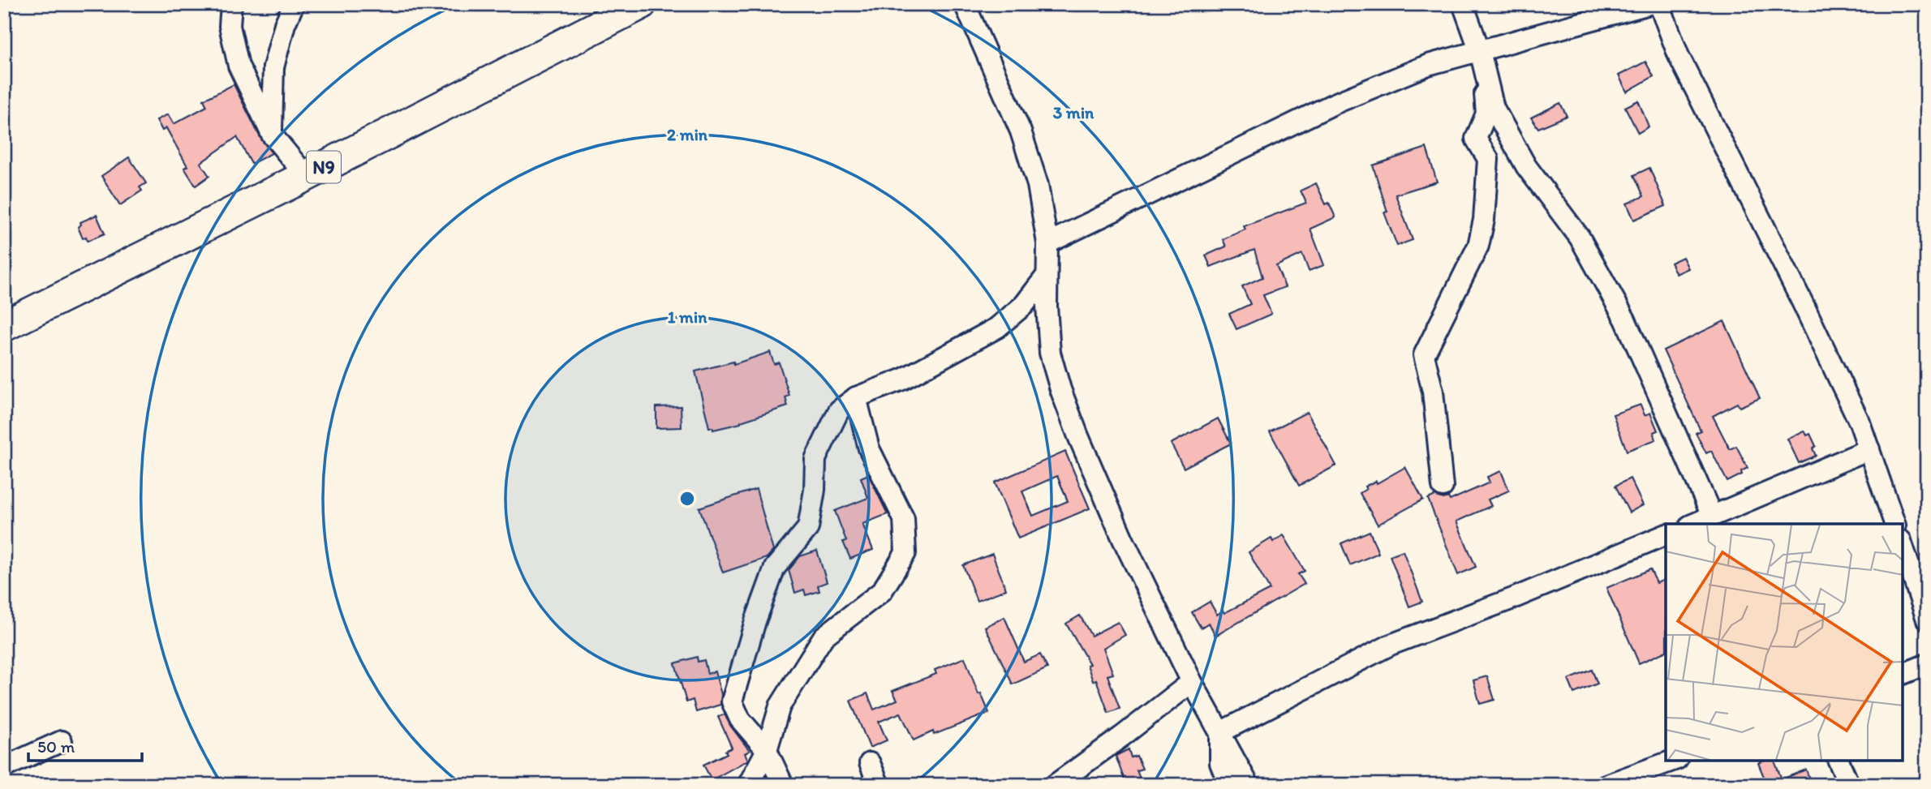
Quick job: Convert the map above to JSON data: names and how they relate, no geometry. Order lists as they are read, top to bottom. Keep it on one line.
{"streets":{"highway":["N9"]},"scale_bar":"50 m","rings":["3 min","2 min","1 min"]}
